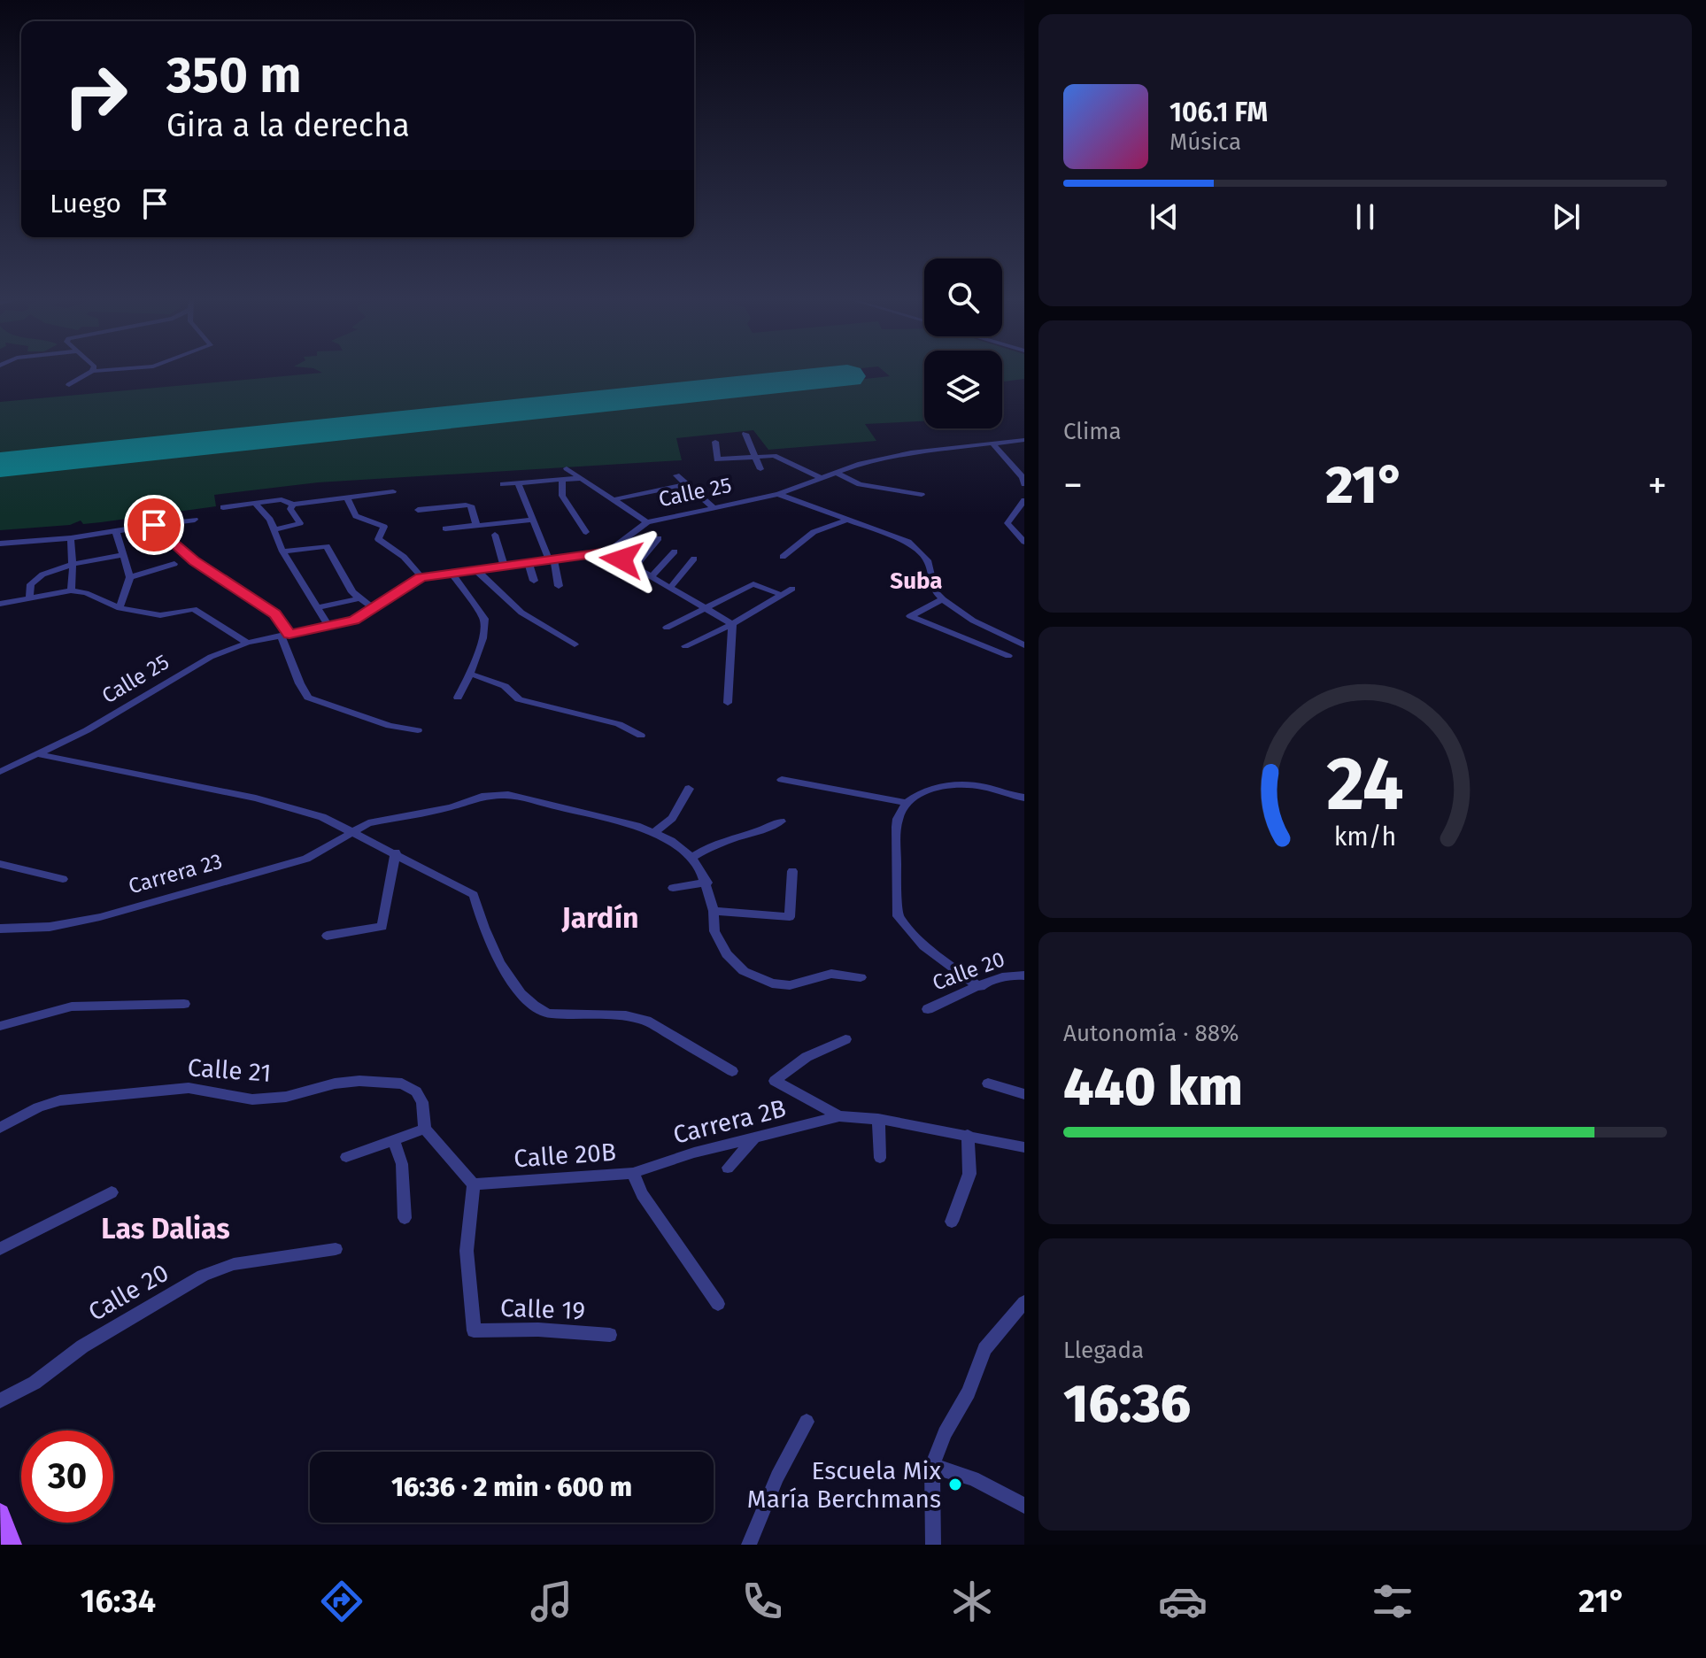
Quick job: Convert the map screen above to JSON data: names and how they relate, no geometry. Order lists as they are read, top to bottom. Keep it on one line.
{"streets":{"street":["Calle 25","Carrera 23","Calle 20","Calle 21","Carrera 2B","Calle 20B","Calle 19"]},"crossings":[["Carrera 2B","Calle 20B"],["Calle 20B","Calle 19"]],"districts":["Suba","Jardín","Las Dalias"],"places":["Escuela Mix María Berchmans"],"page":{"turn":["350 m","Gira a la derecha"],"song":["106.1 FM","Música"],"then":"Luego","tile":["Clima",["Autonomía · 88%","440 km"],["Llegada","16:36"]],"heat":["−","21°","+"],"limit":"30","trip":"16:36 · 2 min · 600 m","tabs":["16:34","21°"],"gauge":["24","km/h"]}}
